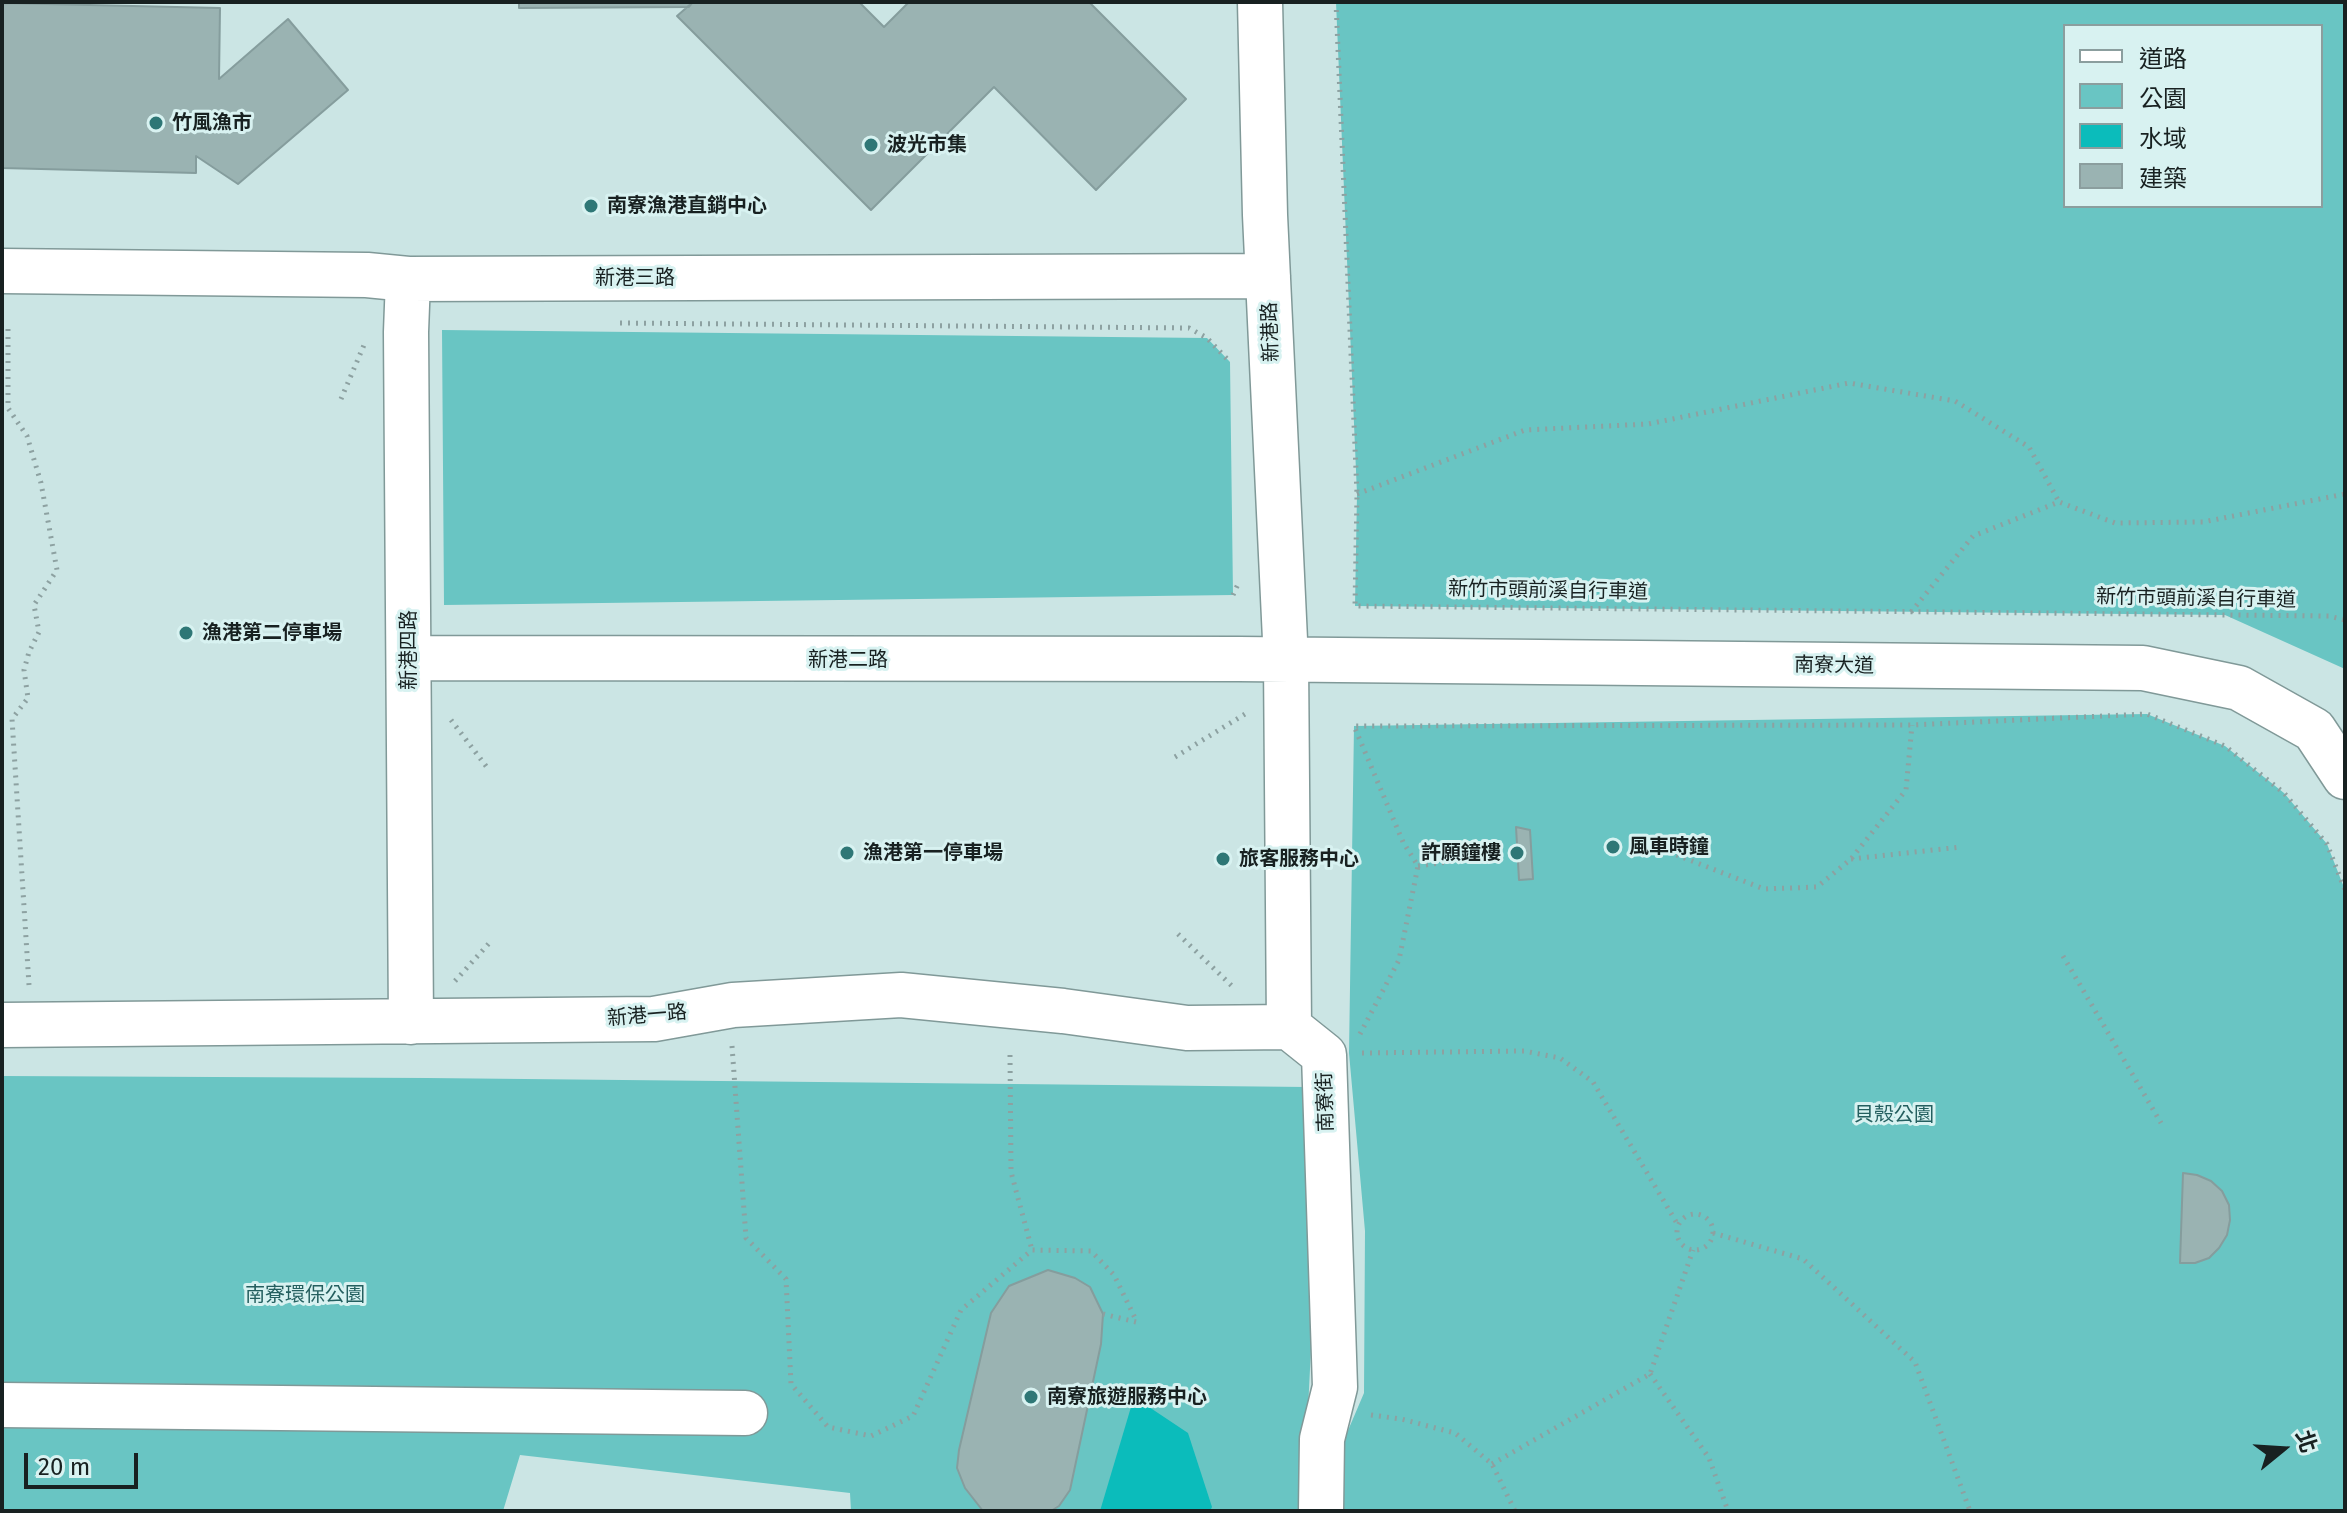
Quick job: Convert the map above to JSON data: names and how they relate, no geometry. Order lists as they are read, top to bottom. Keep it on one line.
{"streets":{"street":["新港三路","新港路","新港四路","新港二路","南寮大道","新港一路","南寮街"],"path":["新竹市頭前溪自行車道"]},"crossings":[["新港三路","新港路"],["新港三路","新港四路"],["新港路","新港二路"],["新港路","南寮大道"],["新港四路","新港二路"],["新港四路","新港一路"],["新港二路","南寮大道"],["新港一路","南寮街"]],"parks":["貝殼公園","南寮環保公園"],"places":["竹風漁市","波光市集","南寮漁港直銷中心","漁港第二停車場","風車時鐘","漁港第一停車場","許願鐘樓","旅客服務中心","南寮旅遊服務中心"],"legend":["道路","公園","水域","建築"],"scale_bar":"20 m","north":"right"}
